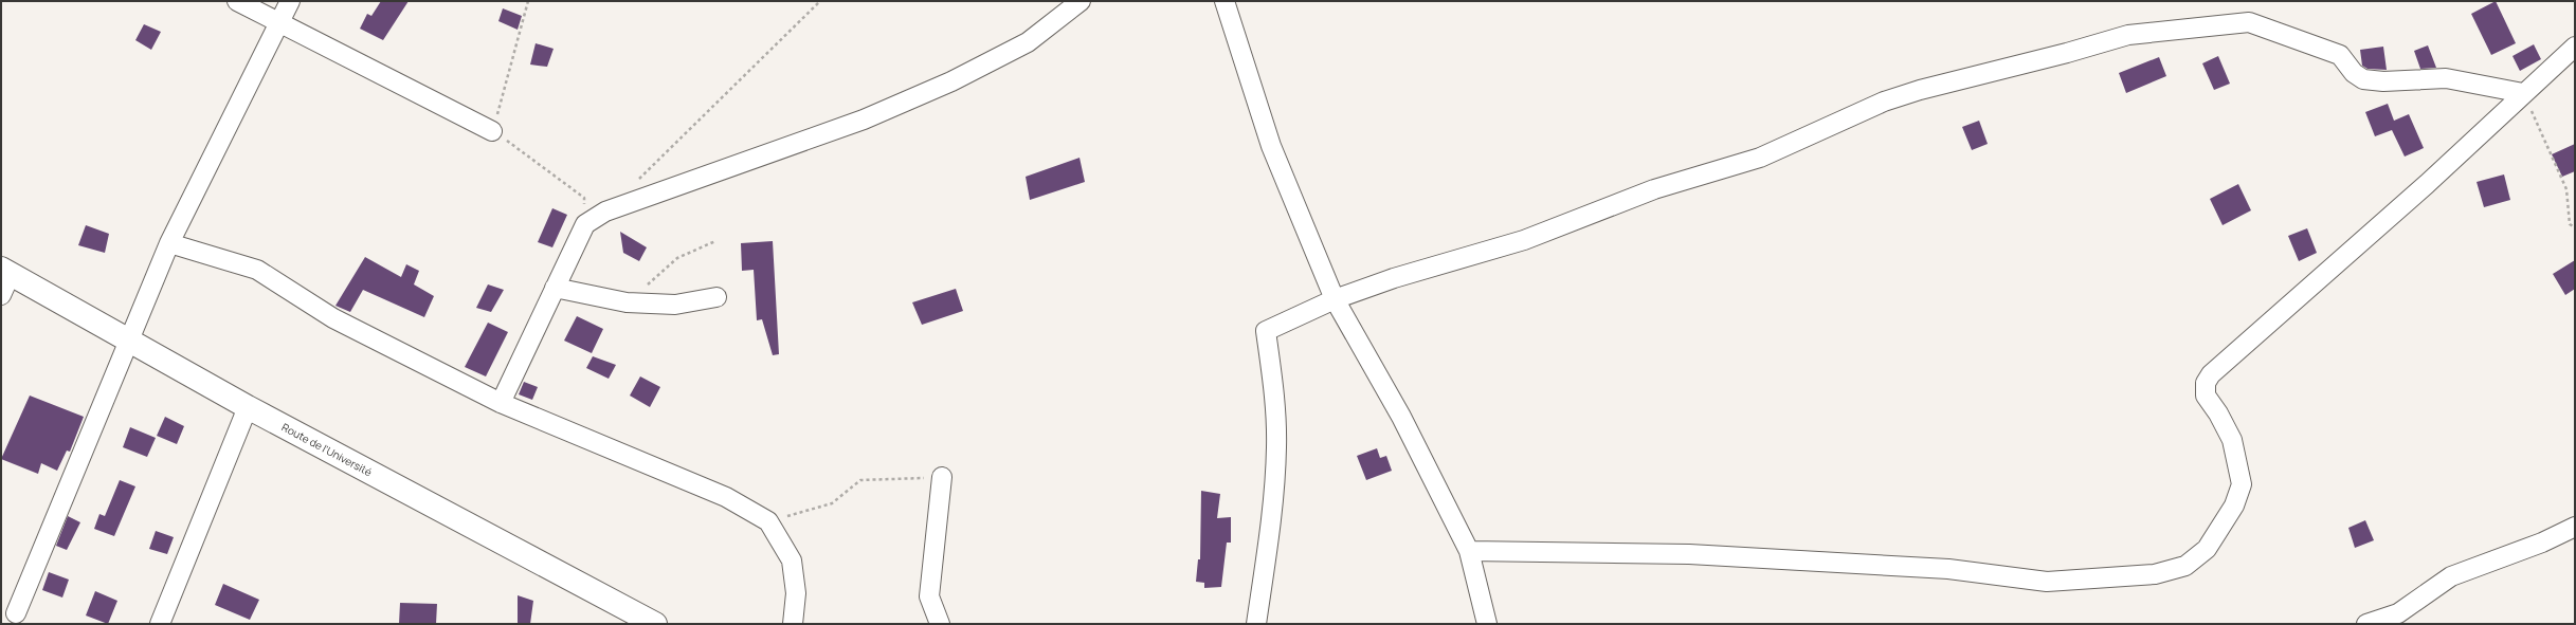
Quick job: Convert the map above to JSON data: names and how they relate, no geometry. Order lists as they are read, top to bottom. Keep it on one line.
{"streets":{"street":["Route de l'Université"]}}
